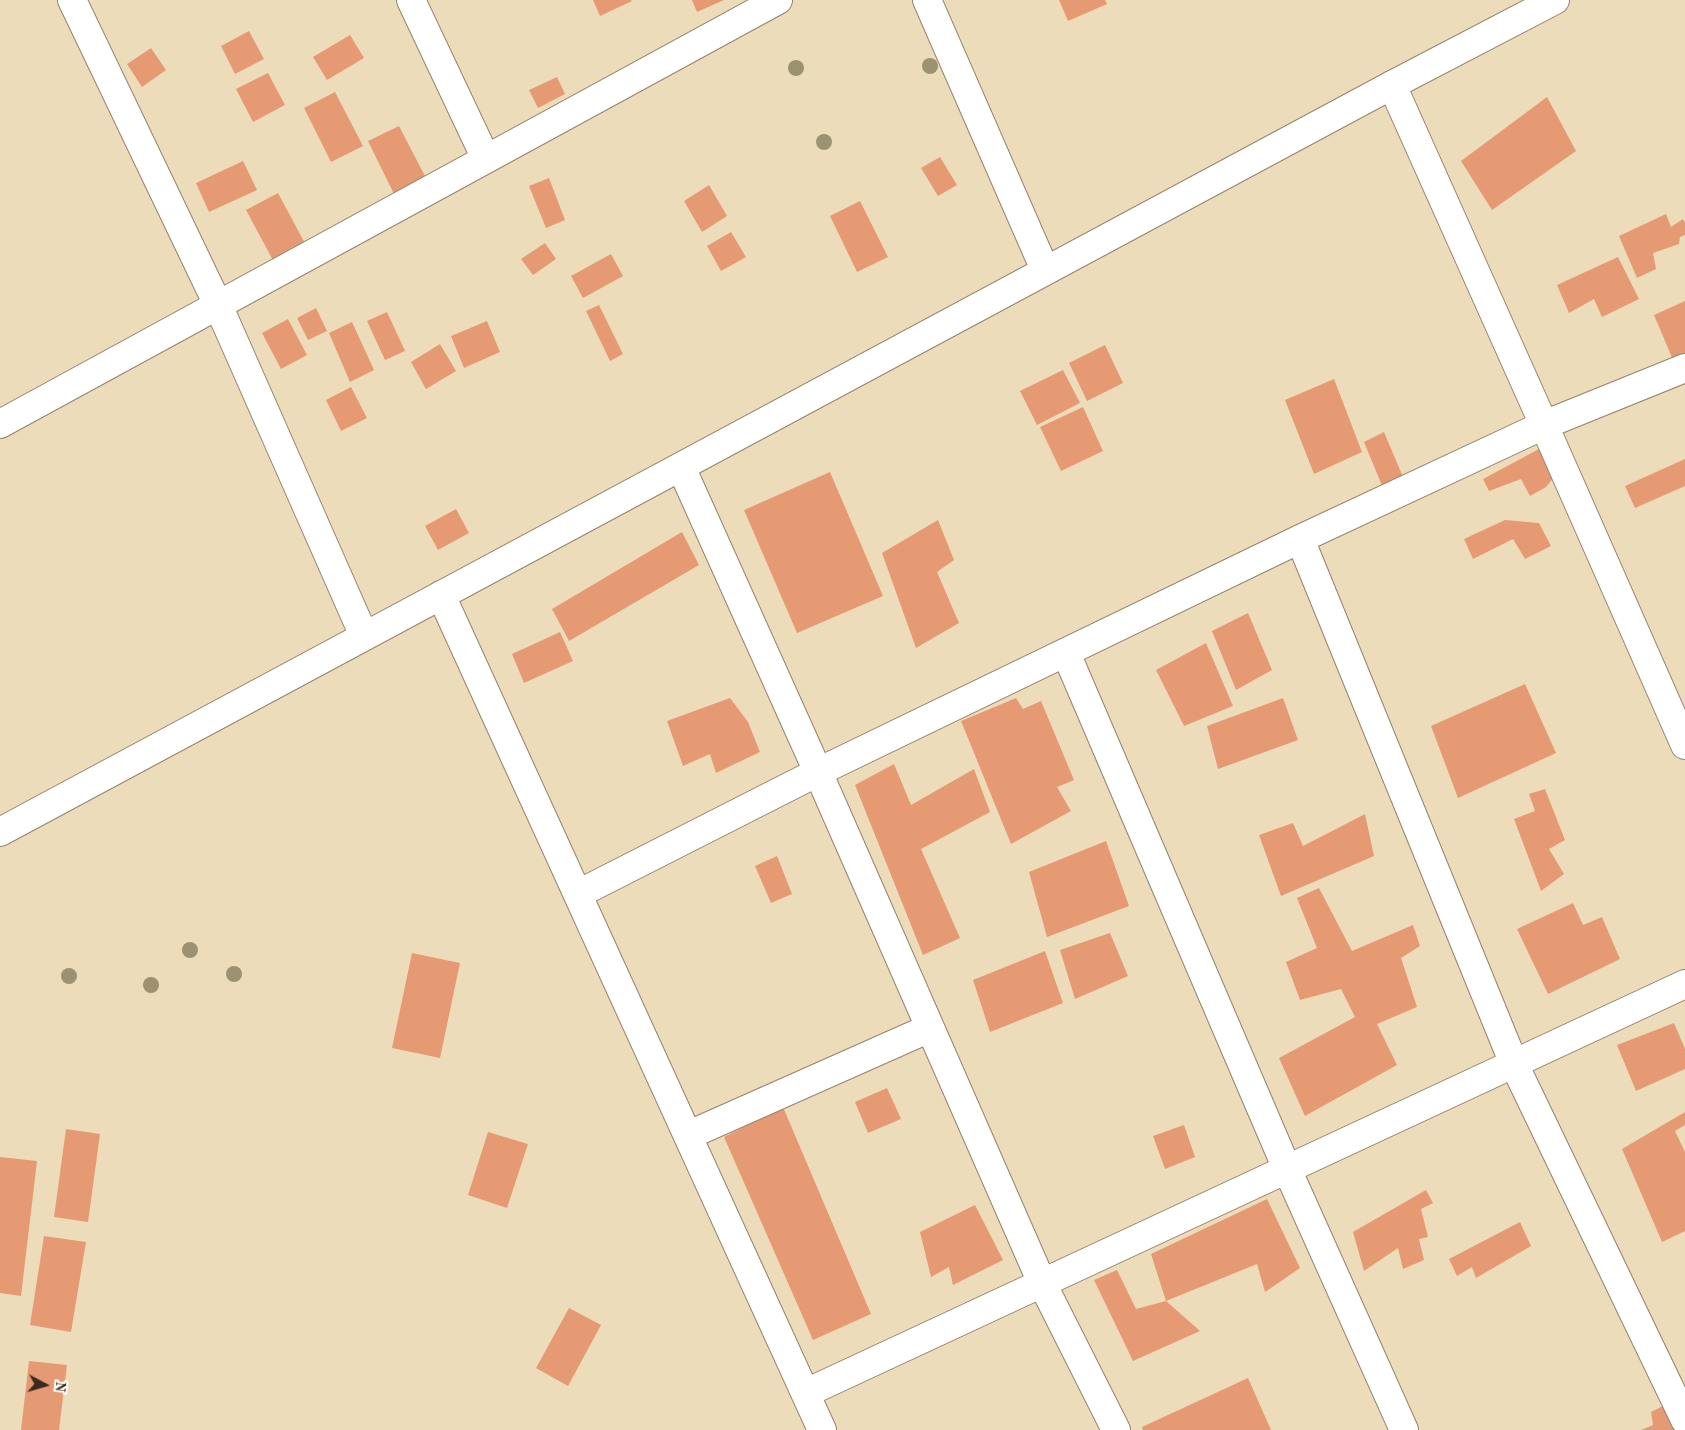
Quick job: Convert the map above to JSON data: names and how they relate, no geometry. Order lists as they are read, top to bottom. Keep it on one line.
{"north":"right"}
